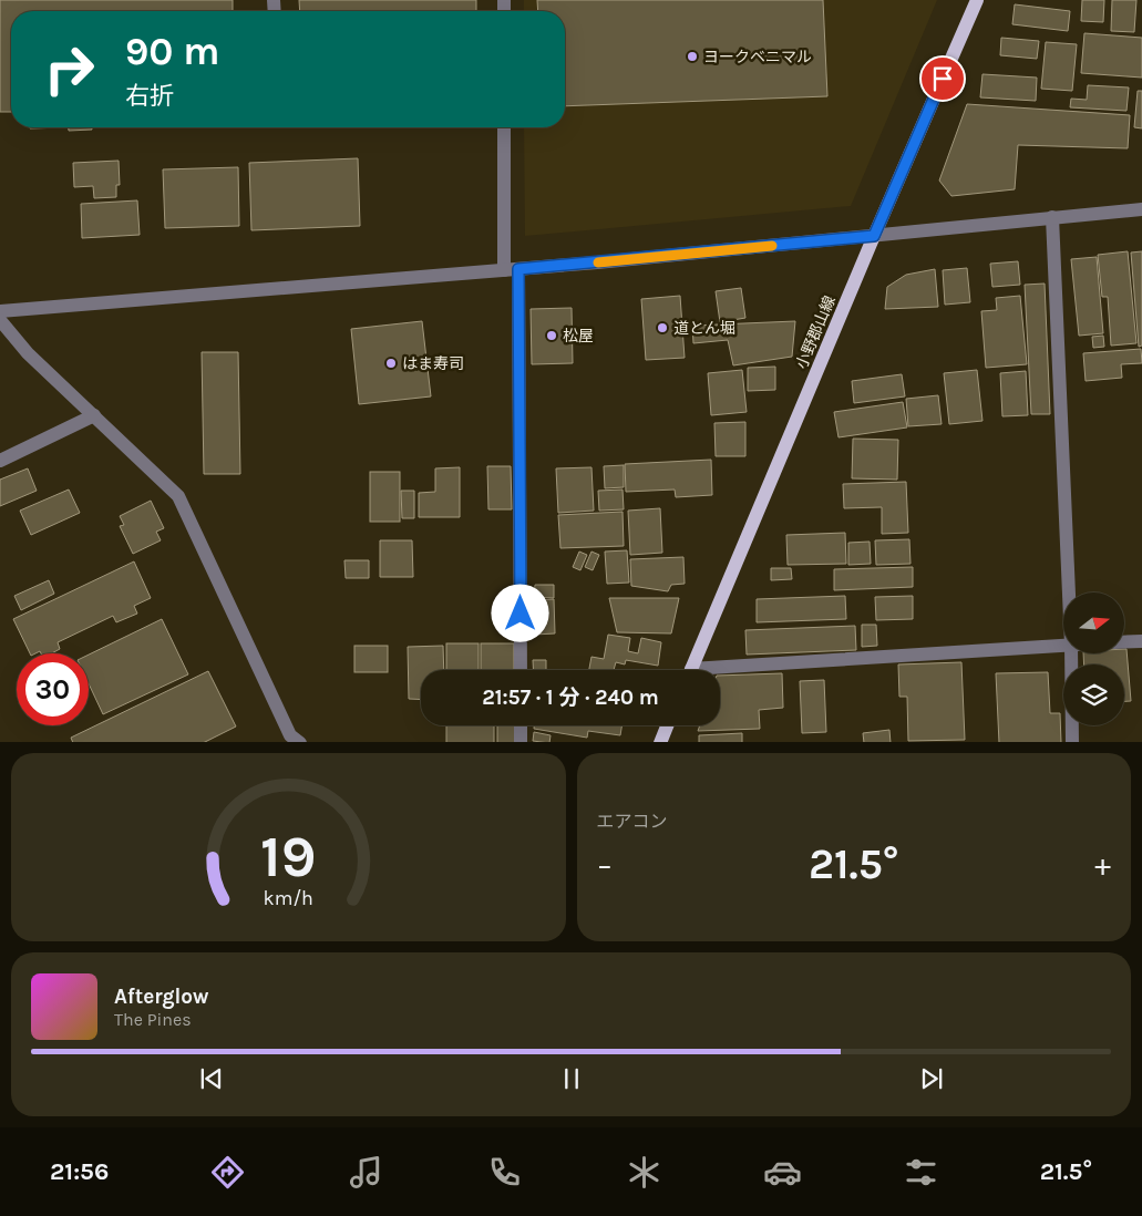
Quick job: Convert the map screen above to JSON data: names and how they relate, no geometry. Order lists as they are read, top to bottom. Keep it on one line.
{"streets":{"main road":["小野郡山線"]},"places":["ヨークベニマル","道とん堀","松屋","はま寿司"],"north":"right","page":{"turn":["90 m","右折"],"limit":"30","trip":"21:57 · 1 分 · 240 m","tile":"エアコン","heat":["−","21.5°","+"],"song":["Afterglow","The Pines"],"tabs":["21:56","21.5°"],"gauge":["19","km/h"]}}
